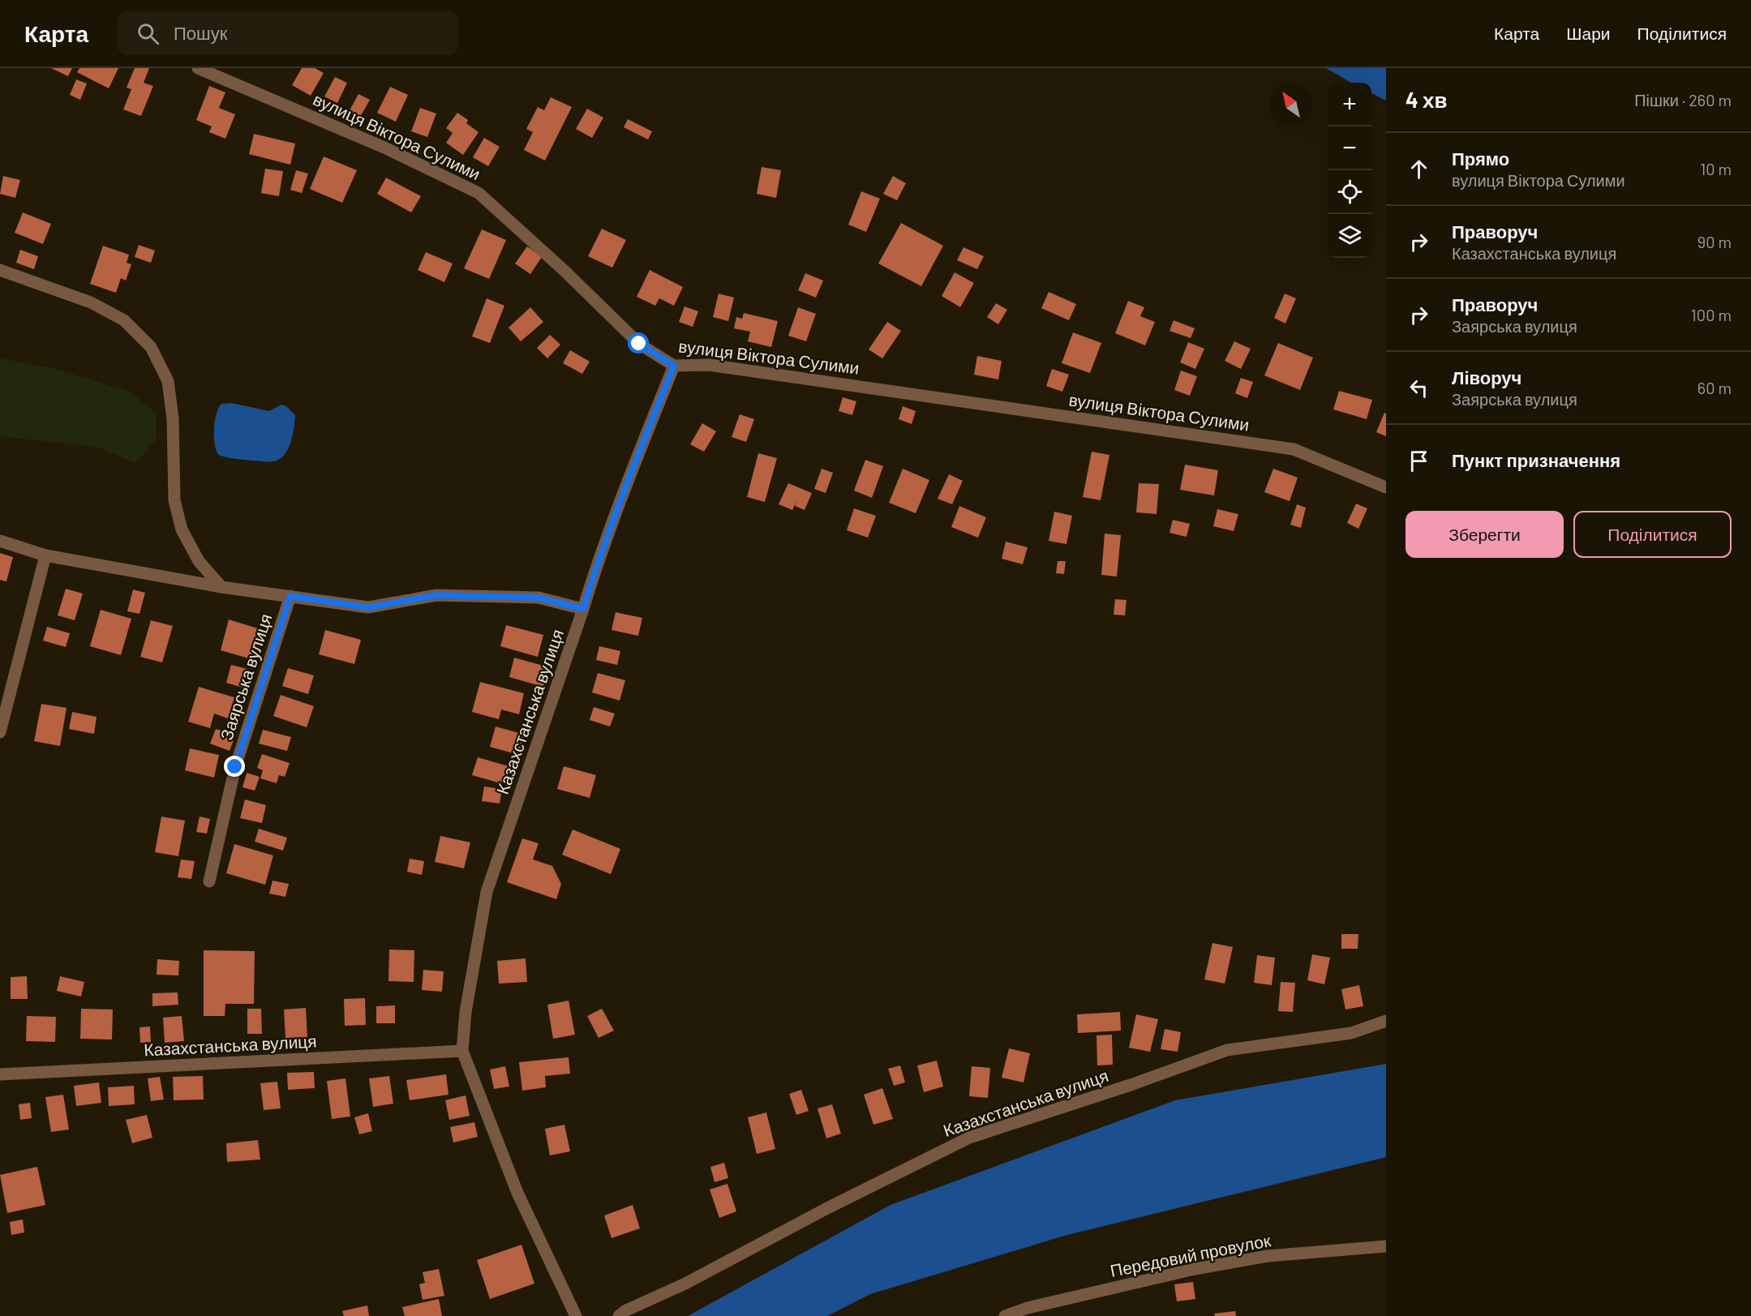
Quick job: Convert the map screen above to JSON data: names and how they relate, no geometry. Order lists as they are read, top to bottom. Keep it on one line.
{"streets":{"street":["вулиця Віктора Сулими","Заярська вулиця","Казахстанська вулиця","Передовий провулок"]},"crossings":[["вулиця Віктора Сулими","Казахстанська вулиця"],["Заярська вулиця","Казахстанська вулиця"]],"north":"top left","page":{"header":"Карта","search":"Пошук","nav":["Карта","Шари","Поділитися"],"heading":["4 хв","Пішки · 260 m"],"map_buttons":["+","−"],"list":[["Прямо","вулиця Віктора Сулими","10 m"],["Праворуч","Казахстанська вулиця","90 m"],["Праворуч","Заярська вулиця","100 m"],["Ліворуч","Заярська вулиця","60 m"],"Пункт призначення"],"buttons":["Зберегти","Поділитися"]}}
